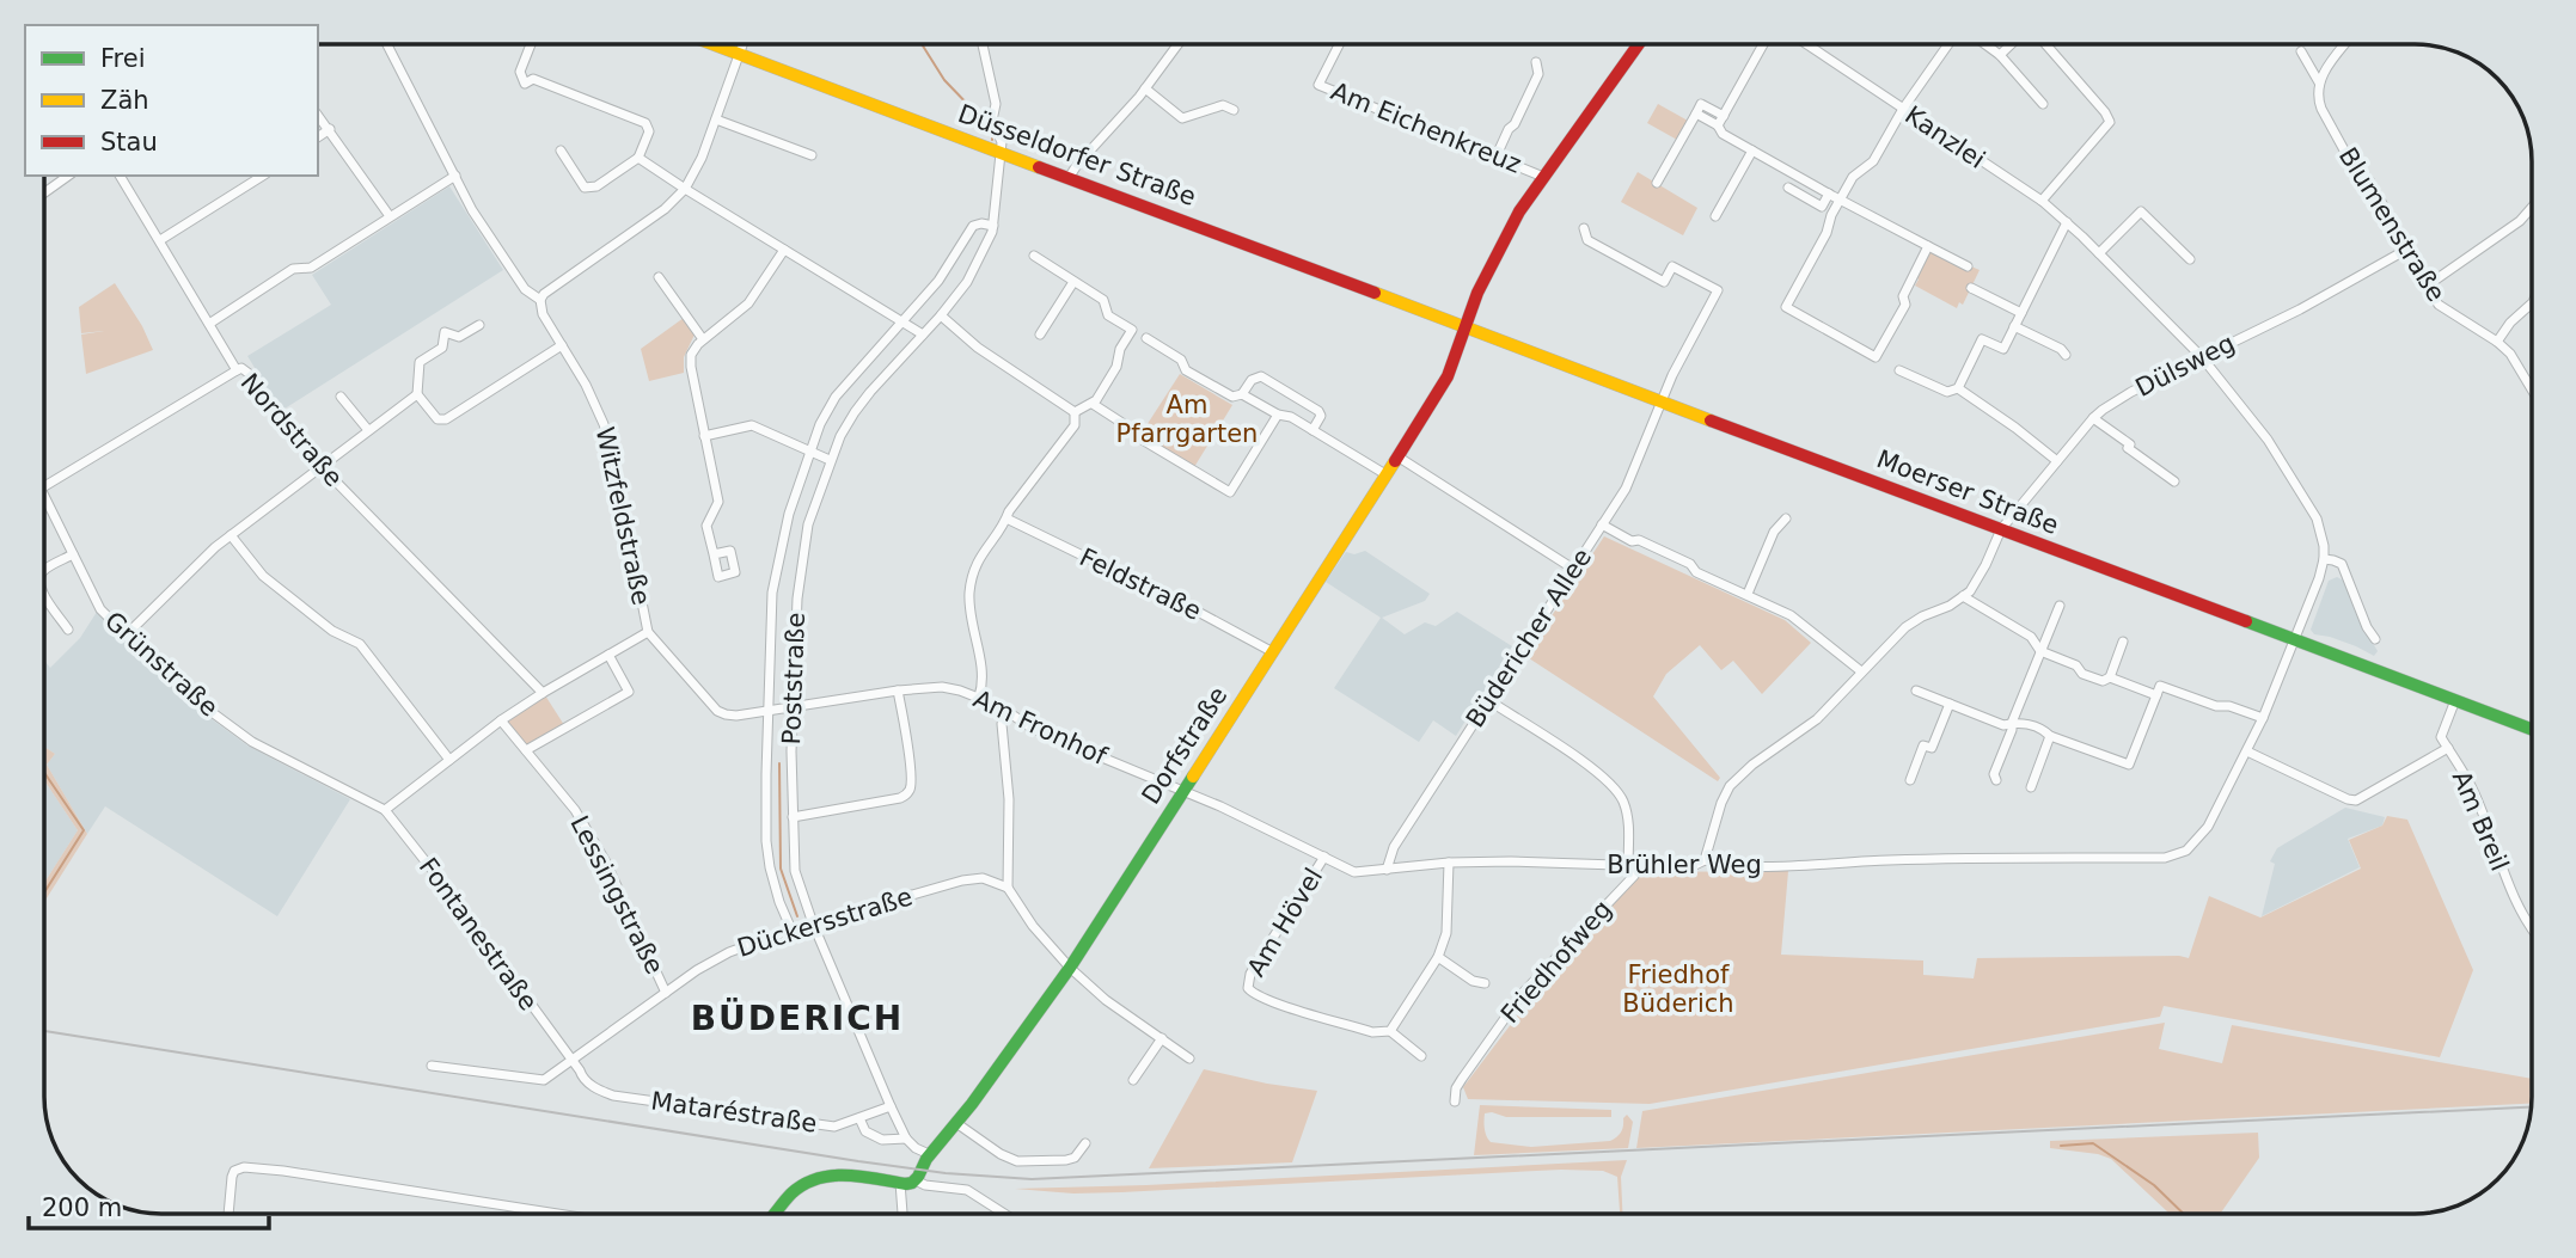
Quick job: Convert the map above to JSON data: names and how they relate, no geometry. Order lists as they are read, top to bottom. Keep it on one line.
{"streets":{"main road":["Düsseldorfer Straße","Moerser Straße","Dorfstraße"],"street":["Am Eichenkreuz","Kanzlei","Blumenstraße","Dülsweg","Nordstraße","Witzfeldstraße","Feldstraße","Büdericher Allee","Grünstraße","Poststraße","Am Fronhof","Am Breil","Brühler Weg","Lessingstraße","Dückersstraße","Am Hövel","Fontanestraße","Friedhofweg","Mataréstraße"]},"crossings":[["Am Eichenkreuz","Dorfstraße"],["Kanzlei","Dülsweg"],["Kanzlei","Moerser Straße"],["Kanzlei","Brühler Weg"],["Düsseldorfer Straße","Moerser Straße"],["Düsseldorfer Straße","Poststraße"],["Düsseldorfer Straße","Dorfstraße"],["Blumenstraße","Dülsweg"],["Dülsweg","Moerser Straße"],["Moerser Straße","Büdericher Allee"],["Moerser Straße","Dorfstraße"],["Moerser Straße","Am Breil"],["Moerser Straße","Brühler Weg"],["Witzfeldstraße","Poststraße"],["Witzfeldstraße","Am Fronhof"],["Feldstraße","Dorfstraße"],["Büdericher Allee","Brühler Weg"],["Grünstraße","Fontanestraße"],["Poststraße","Am Fronhof"],["Poststraße","Dorfstraße"],["Poststraße","Dückersstraße"],["Poststraße","Mataréstraße"],["Am Fronhof","Dorfstraße"],["Am Fronhof","Brühler Weg"],["Dorfstraße","Brühler Weg"],["Brühler Weg","Am Hövel"],["Brühler Weg","Friedhofweg"],["Lessingstraße","Dückersstraße"],["Dückersstraße","Fontanestraße"],["Dückersstraße","Mataréstraße"],["Fontanestraße","Mataréstraße"]],"districts":["BÜDERICH"],"parks":["Am Pfarrgarten","Friedhof Büderich"],"legend":["Frei","Zäh","Stau"],"scale_bar":"200 m"}
